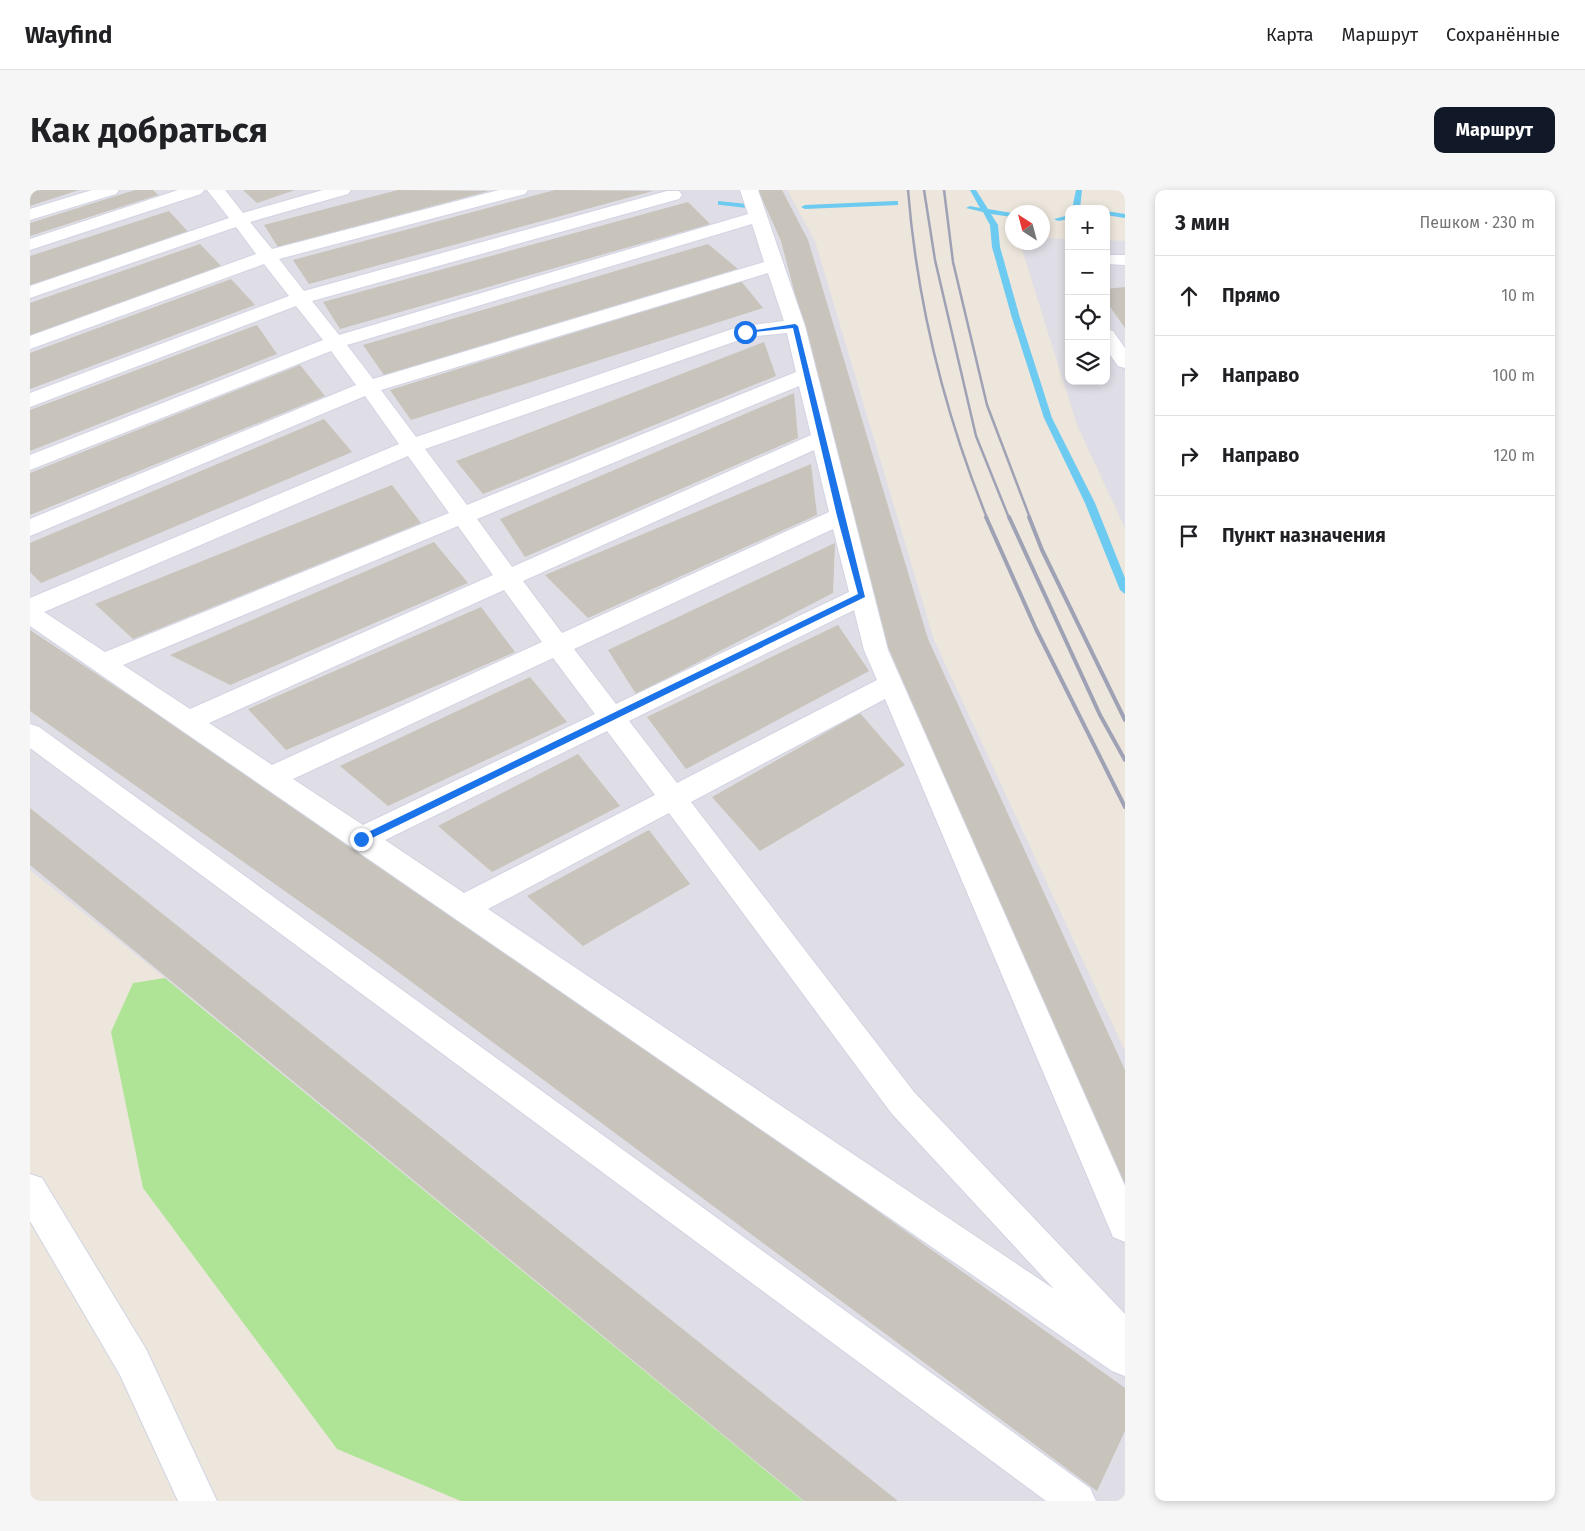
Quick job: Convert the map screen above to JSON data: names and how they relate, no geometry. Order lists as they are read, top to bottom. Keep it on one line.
{"north":"top left","page":{"header":"Wayfind","nav":["Карта","Маршрут","Сохранённые"],"buttons":"Маршрут","title":"Как добраться","heading":["3 мин","Пешком · 230 m"],"map_buttons":["+","−"],"list":[["Прямо","10 m"],["Направо","100 m"],["Направо","120 m"],"Пункт назначения"]}}
